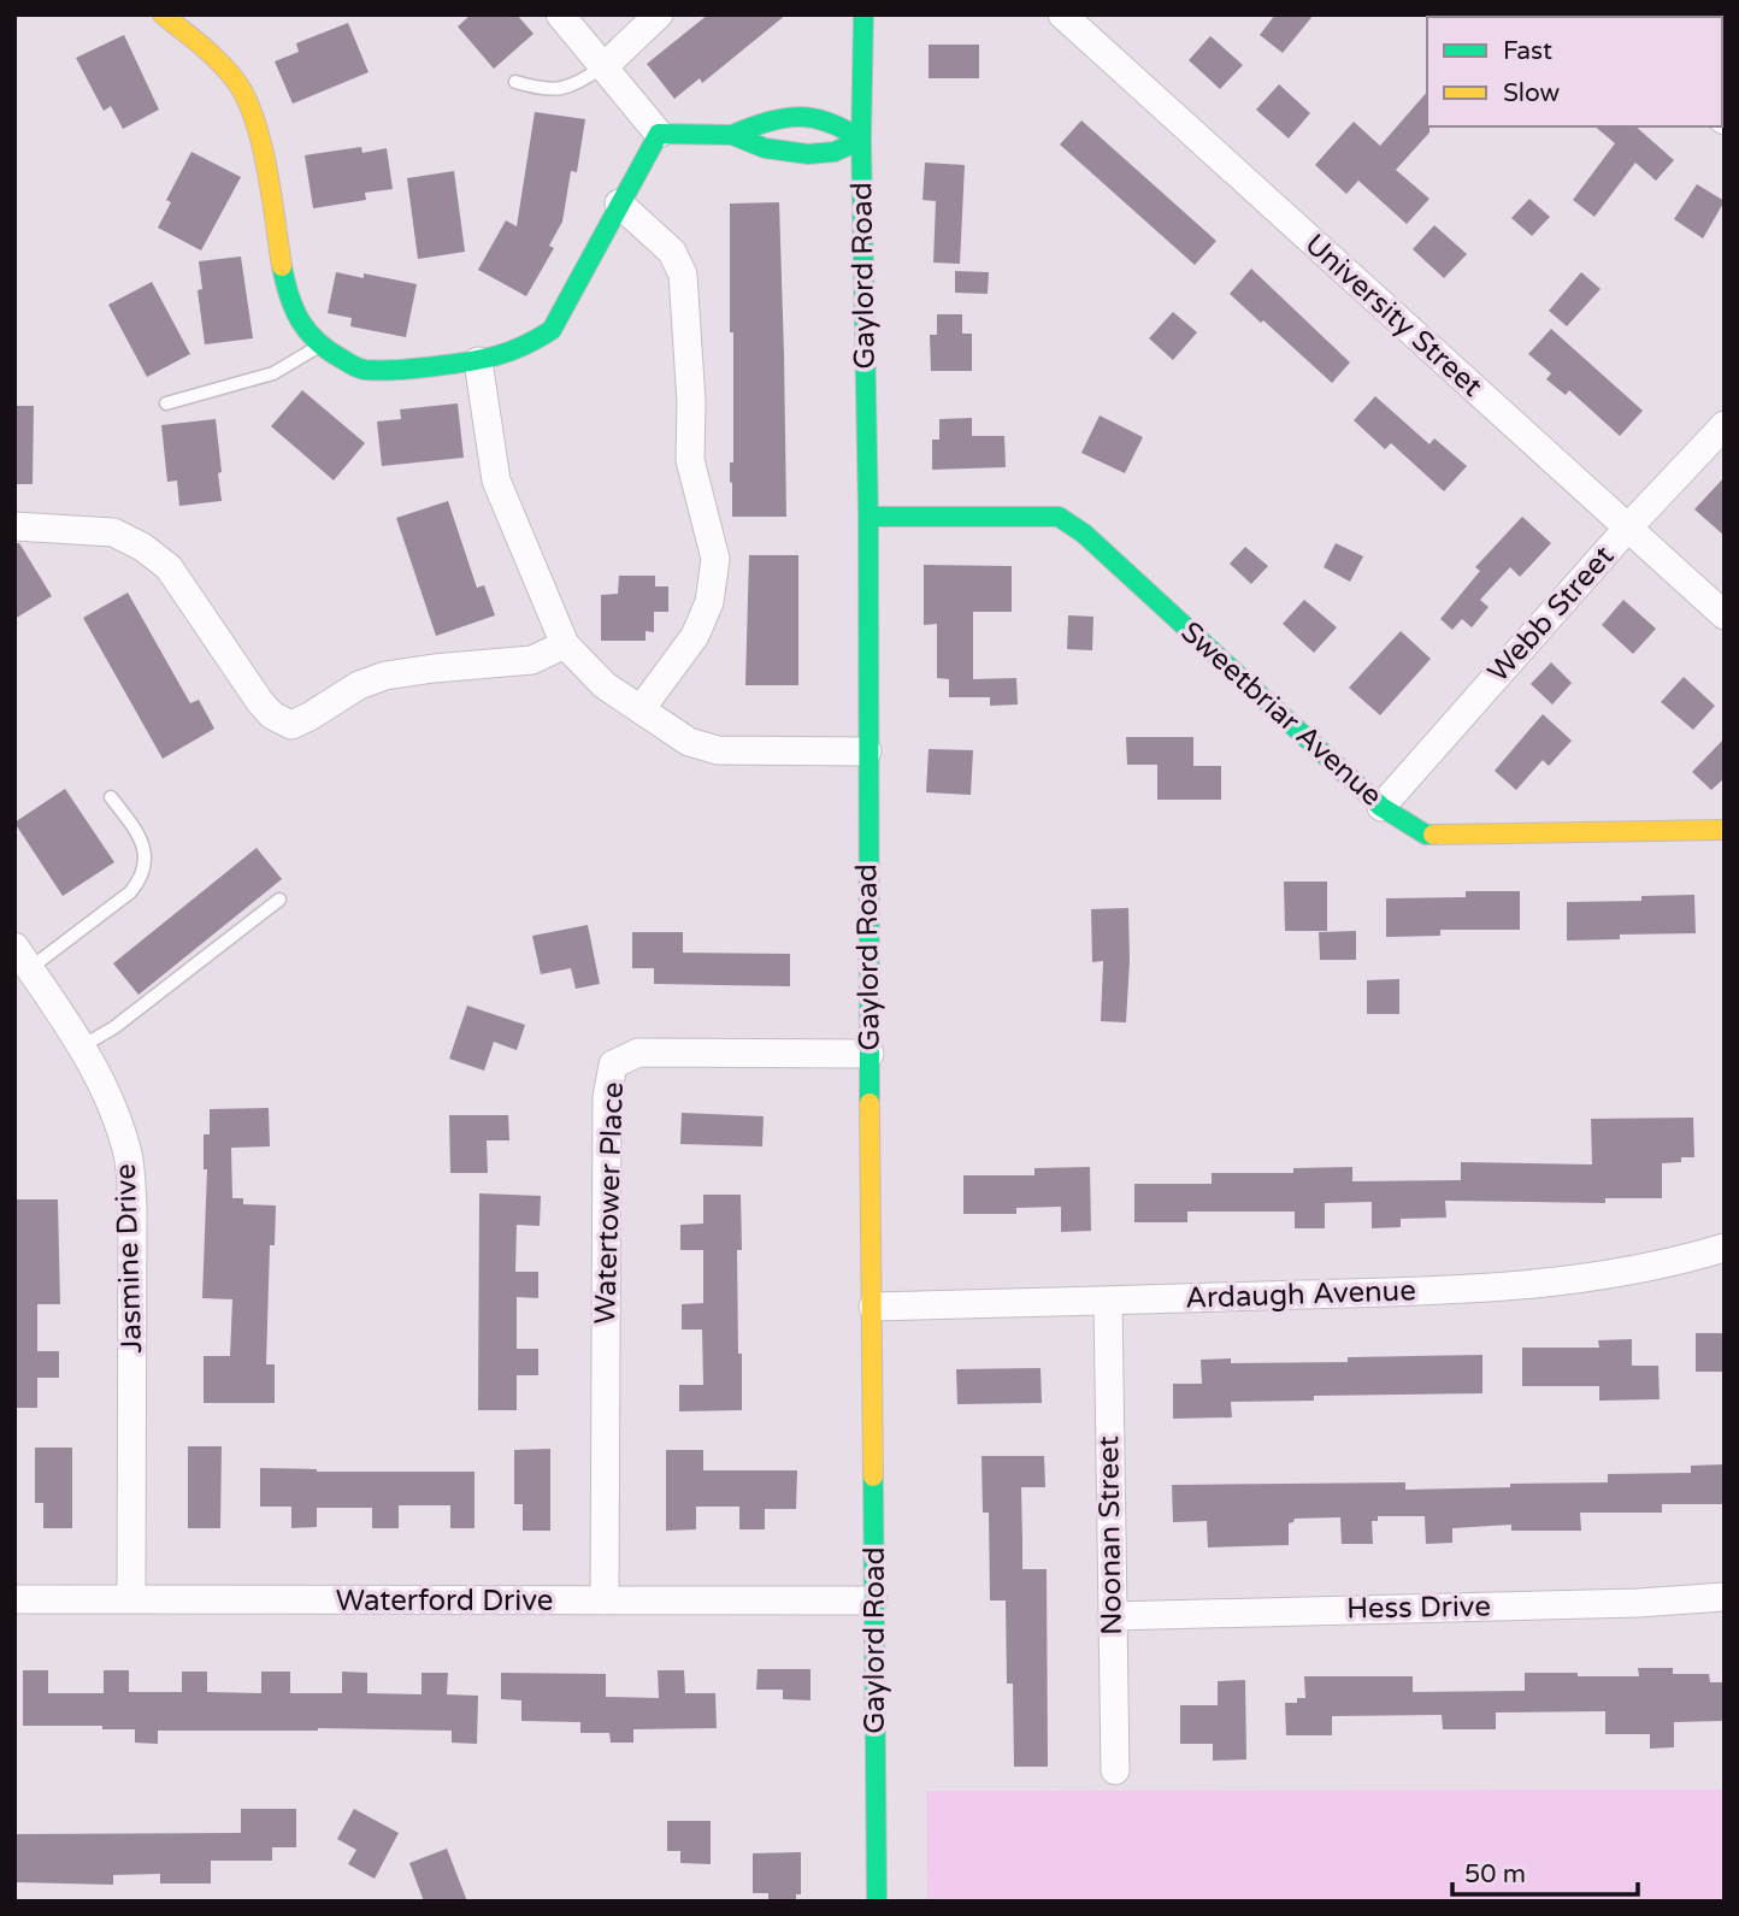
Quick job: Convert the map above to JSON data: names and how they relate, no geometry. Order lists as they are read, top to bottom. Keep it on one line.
{"streets":{"street":["Gaylord Road","University Street","Webb Street","Sweetbriar Avenue","Watertower Place","Jasmine Drive","Ardaugh Avenue","Noonan Street","Waterford Drive","Hess Drive"]},"crossings":[["Gaylord Road","Sweetbriar Avenue"],["Gaylord Road","Watertower Place"],["Gaylord Road","Ardaugh Avenue"],["Gaylord Road","Waterford Drive"],["University Street","Webb Street"],["Webb Street","Sweetbriar Avenue"],["Watertower Place","Waterford Drive"],["Jasmine Drive","Waterford Drive"],["Ardaugh Avenue","Noonan Street"],["Noonan Street","Hess Drive"]],"legend":["Fast","Slow"],"scale_bar":"50 m"}
